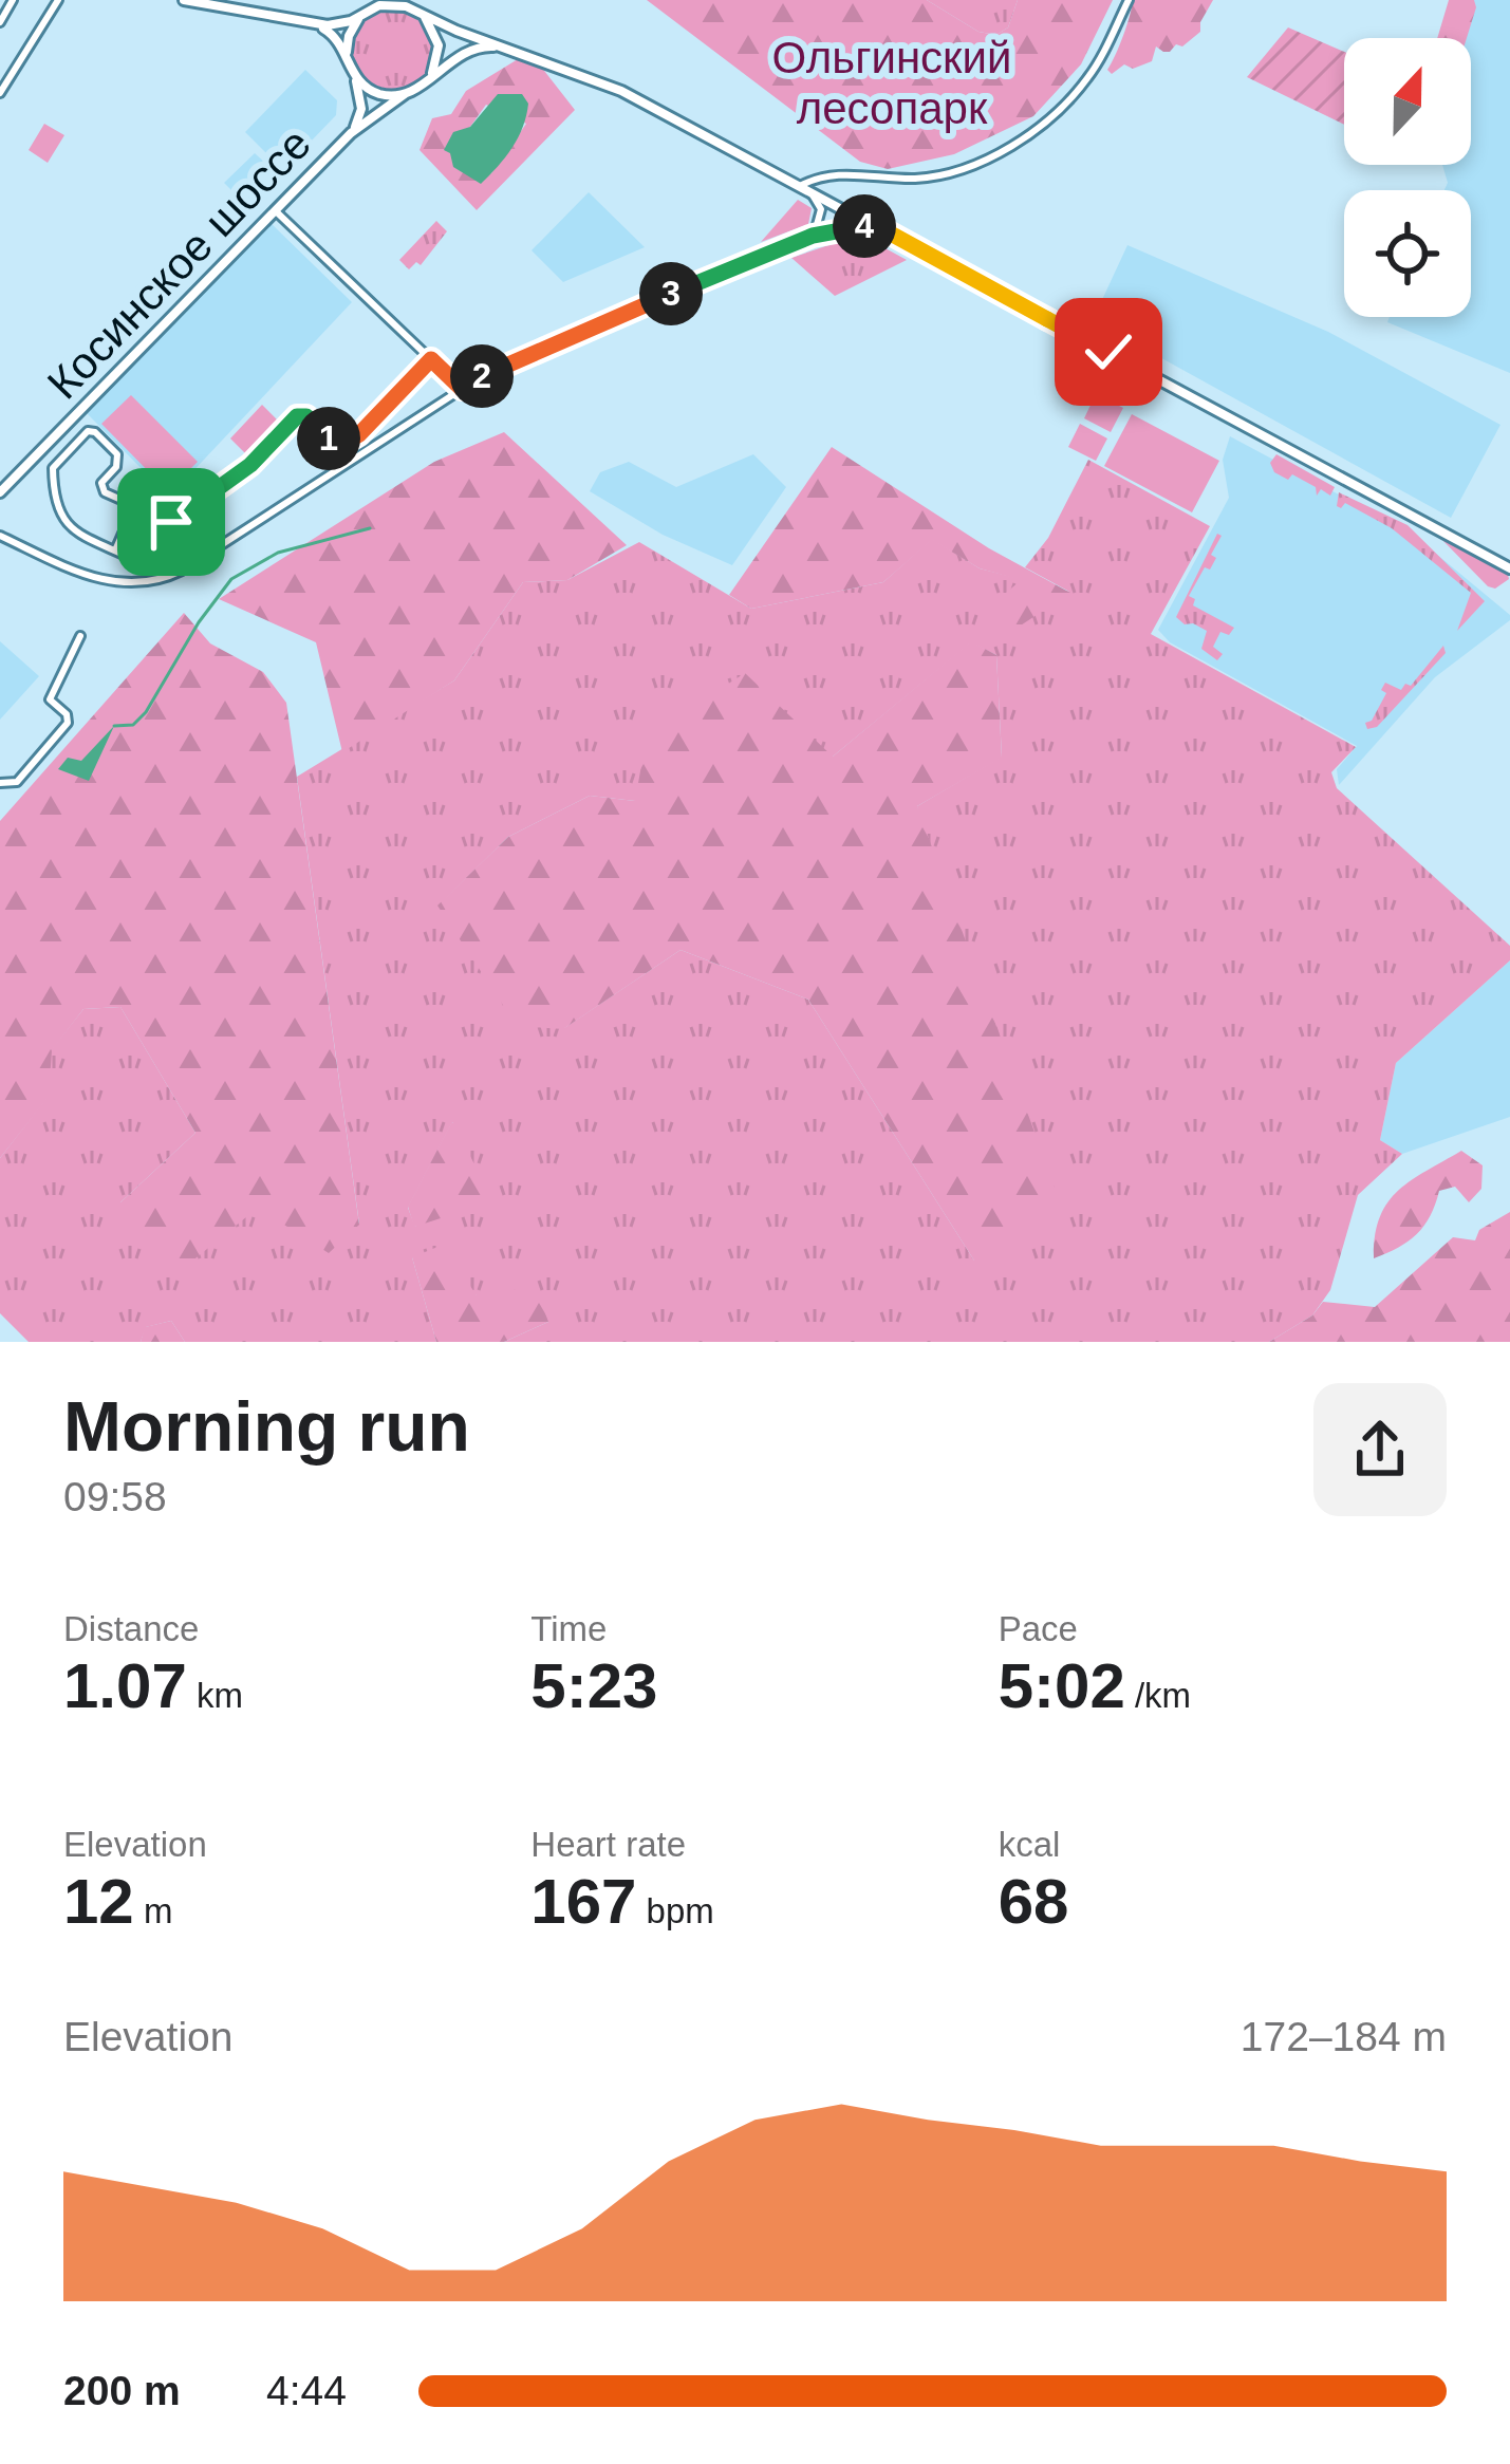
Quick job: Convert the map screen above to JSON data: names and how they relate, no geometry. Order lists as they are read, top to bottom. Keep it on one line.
{"streets":{"street":["Косинское шоссе"]},"parks":["Ольгинский лесопарк"],"north":"top","page":{"pins":["4","3","2","1"],"heading":["Morning run","09:58"],"stats":[["Distance","1.07 km"],["Time","5:23"],["Pace","5:02 /km"],["Elevation","12 m"],["Heart rate","167 bpm"],["kcal","68"]],"chart":["Elevation","172–184 m"],"list":[{"name":"200 m","note":"4:44"}]}}
